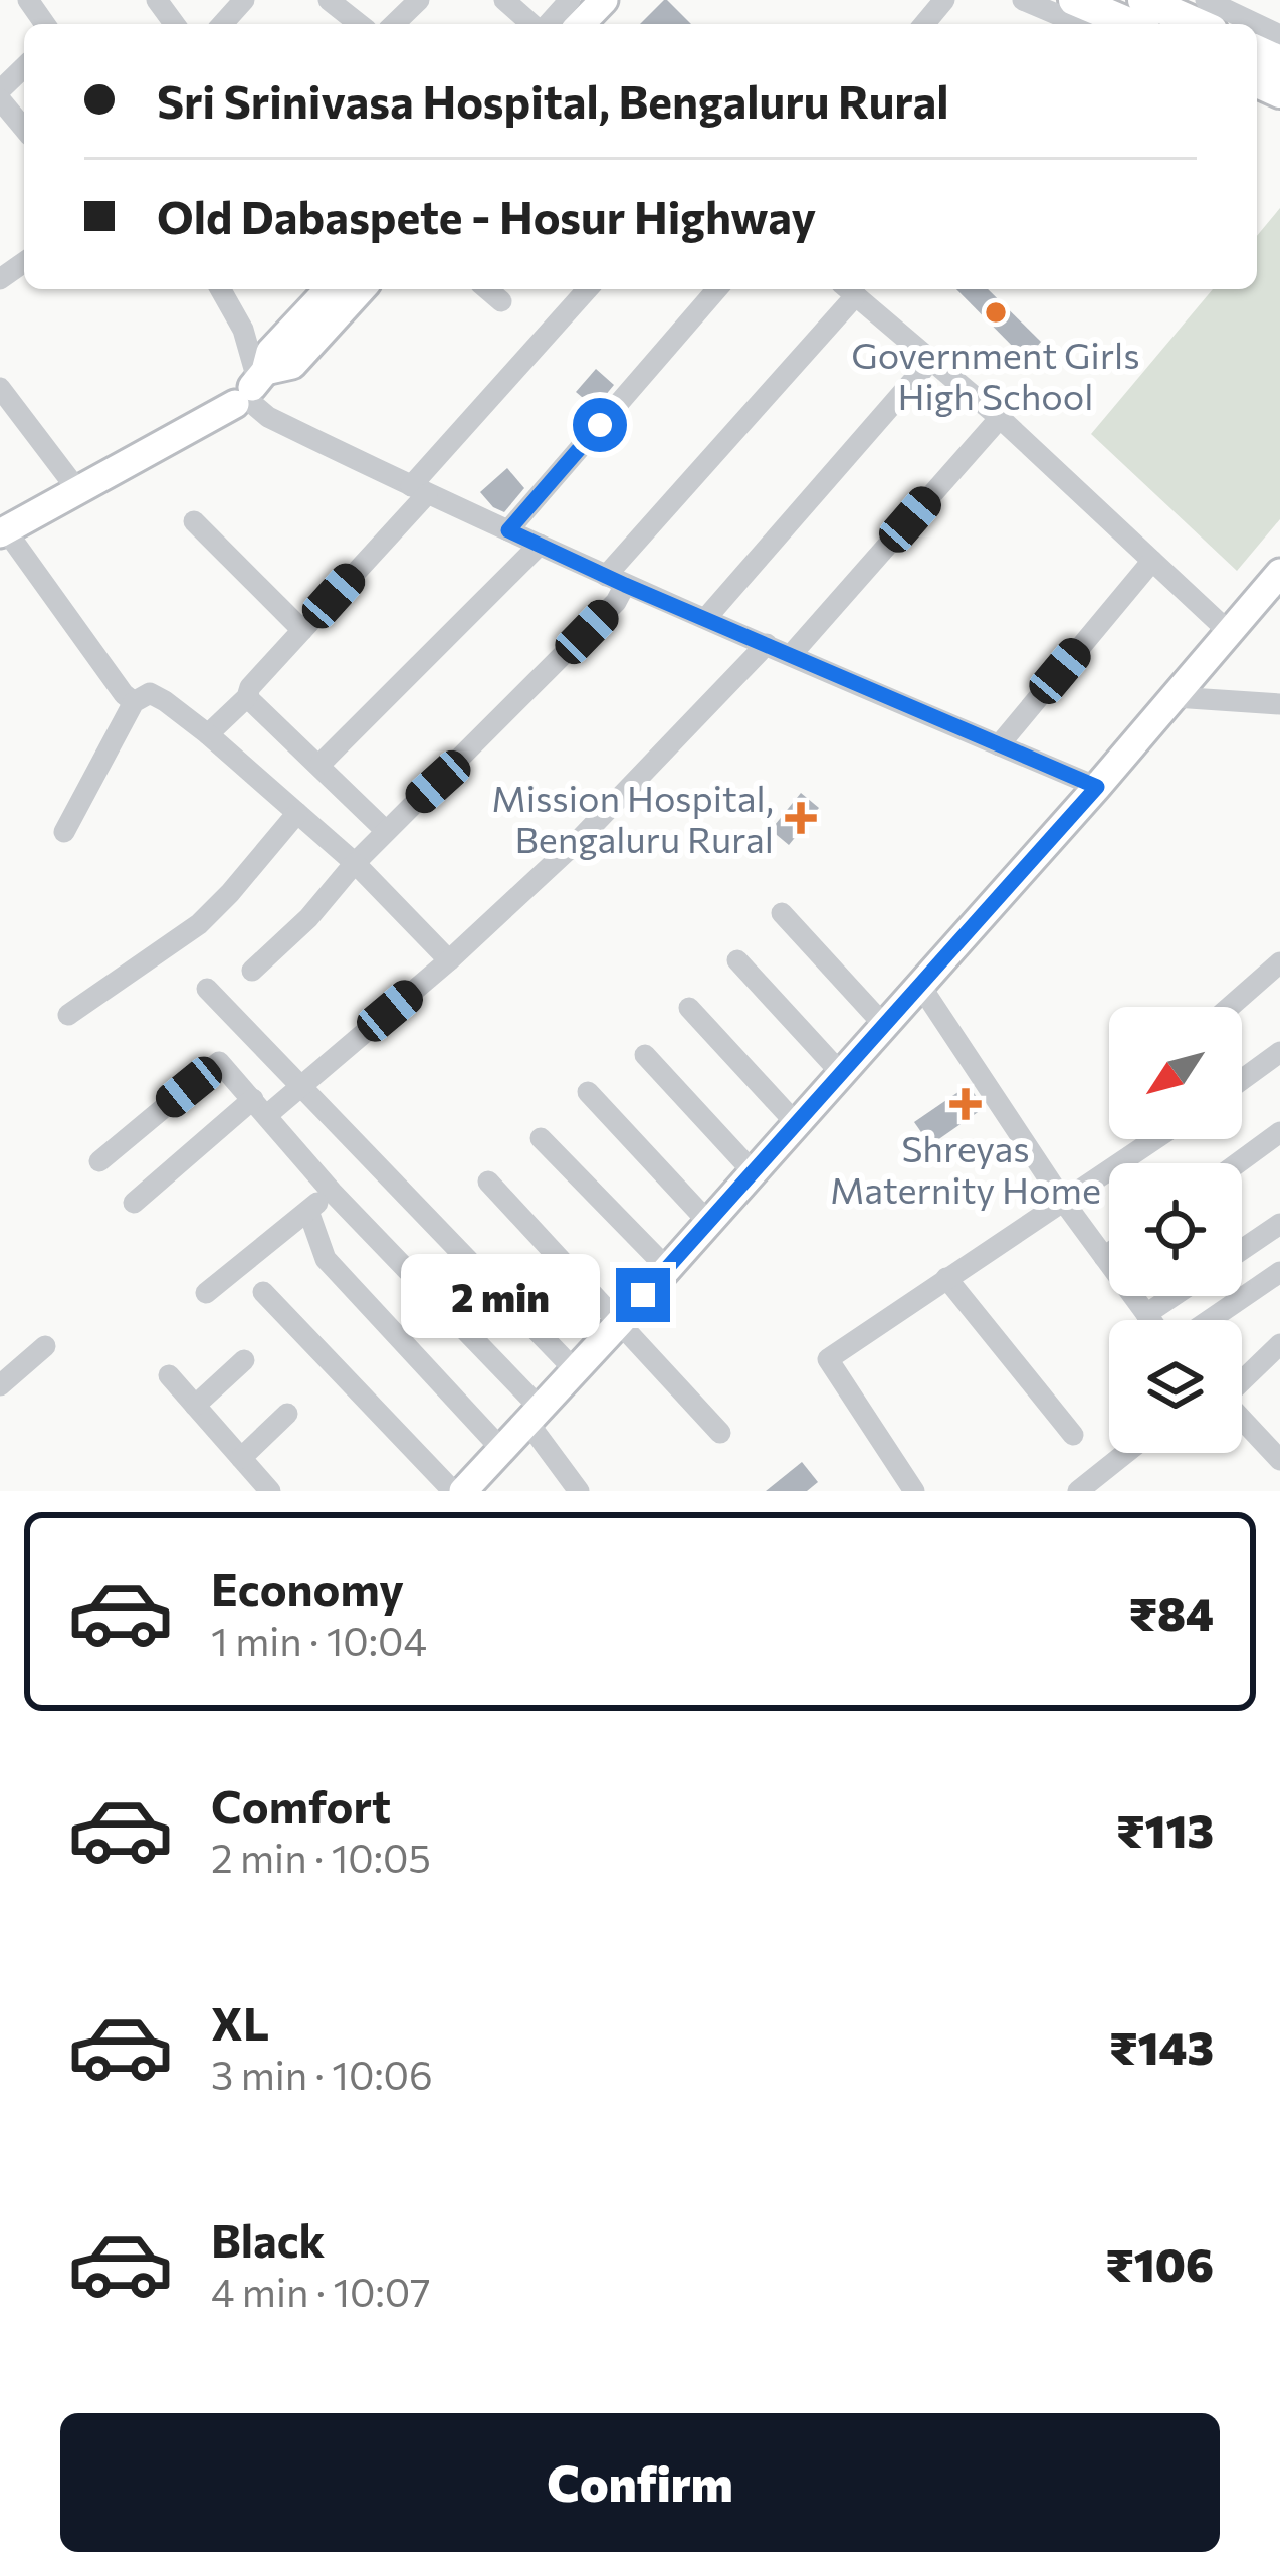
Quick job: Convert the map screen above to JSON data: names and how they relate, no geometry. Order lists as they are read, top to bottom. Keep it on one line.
{"places":{"other":["Government Girls High School"],"health":["Mission Hospital, Bengaluru Rural","Shreyas Maternity Home"]},"north":"bottom left","page":{"banner":["Sri Srinivasa Hospital, Bengaluru Rural","Old Dabaspete - Hosur Highway"],"bubble":"2 min","list":[{"name":"Economy","note":"1 min · 10:04","value":"₹84"},{"name":"Comfort","note":"2 min · 10:05","value":"₹113"},{"name":"XL","note":"3 min · 10:06","value":"₹143"},{"name":"Black","note":"4 min · 10:07","value":"₹106"}],"buttons":"Confirm"}}
